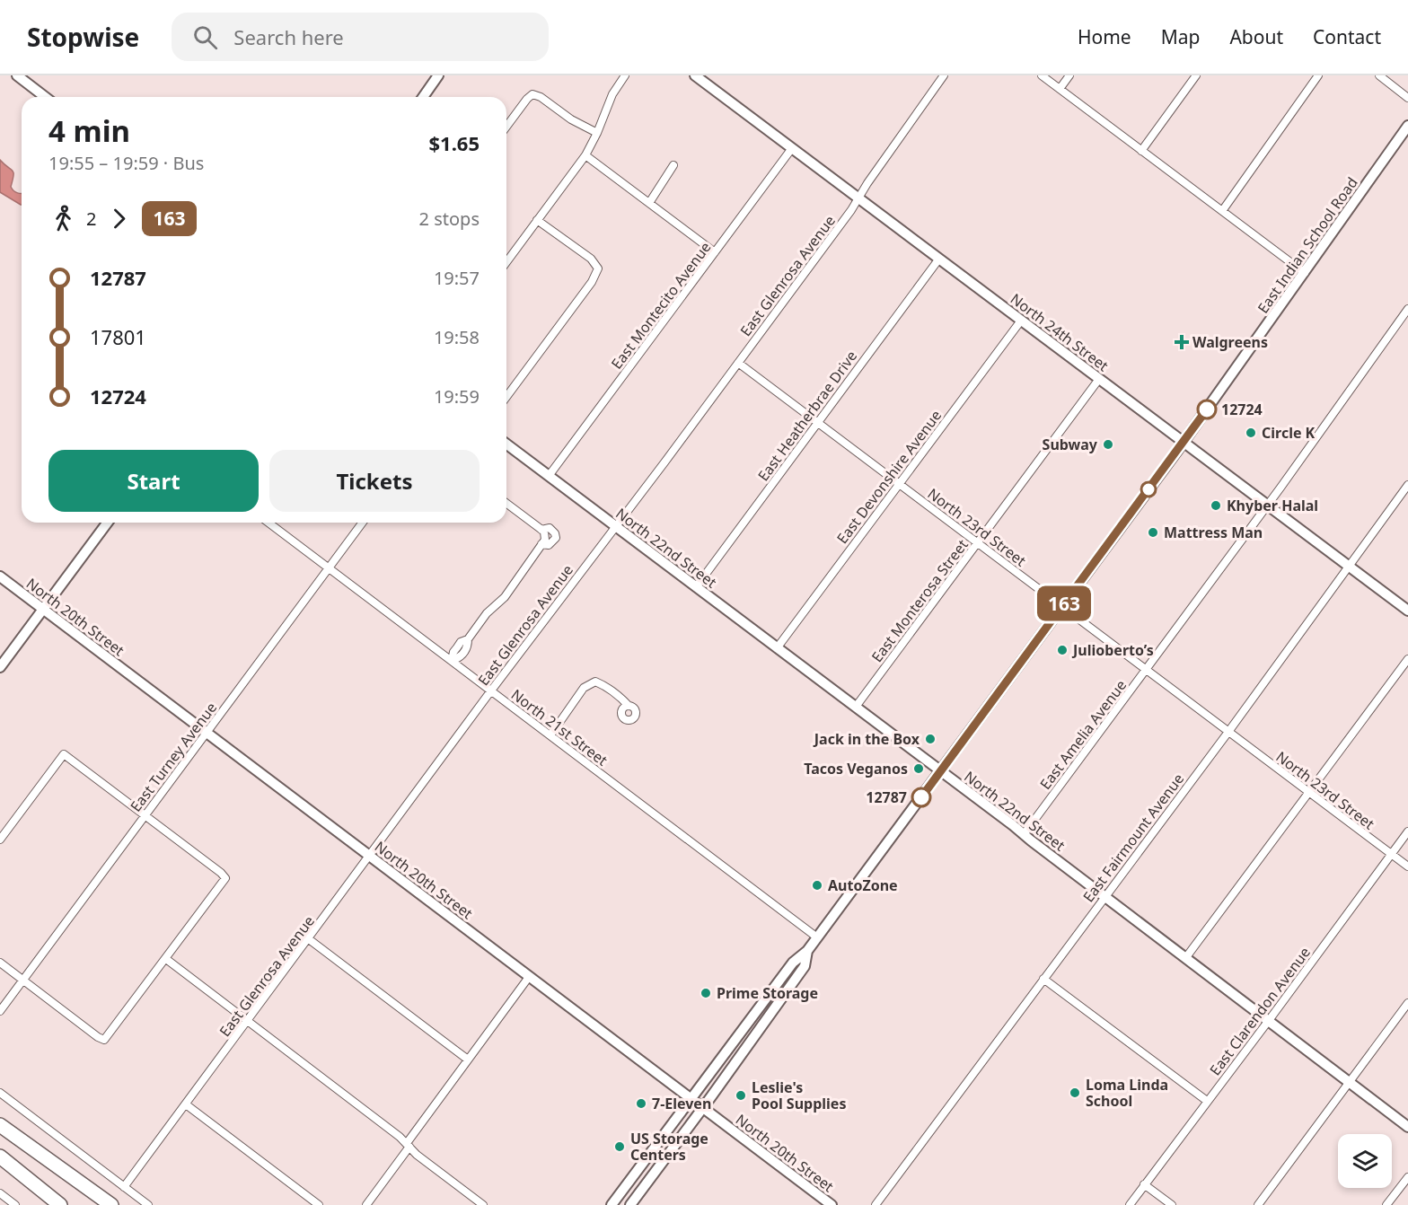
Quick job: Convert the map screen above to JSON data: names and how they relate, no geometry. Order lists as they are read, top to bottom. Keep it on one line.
{"streets":{"main road":["East Indian School Road","North 24th Street","North 22nd Street","North 20th Street"],"street":["East Glenrosa Avenue","East Montecito Avenue","East Heatherbrae Drive","East Devonshire Avenue","North 23rd Street","East Monterosa Street","North 21st Street","East Amelia Avenue","East Turney Avenue","East Fairmount Avenue","East Clarendon Avenue"]},"crossings":[["East Indian School Road","North 24th Street"],["East Indian School Road","North 23rd Street"],["East Indian School Road","North 22nd Street"],["East Indian School Road","North 20th Street"],["East Indian School Road","North 21st Street"],["East Glenrosa Avenue","North 24th Street"],["East Glenrosa Avenue","North 23rd Street"],["East Glenrosa Avenue","North 22nd Street"],["East Glenrosa Avenue","North 20th Street"],["East Glenrosa Avenue","North 21st Street"],["East Montecito Avenue","North 24th Street"],["East Montecito Avenue","North 22nd Street"],["North 24th Street","East Heatherbrae Drive"],["North 24th Street","East Devonshire Avenue"],["North 24th Street","East Monterosa Street"],["North 24th Street","East Amelia Avenue"],["North 24th Street","East Fairmount Avenue"],["East Heatherbrae Drive","North 23rd Street"],["East Heatherbrae Drive","North 22nd Street"],["East Devonshire Avenue","North 23rd Street"],["East Devonshire Avenue","North 22nd Street"],["North 23rd Street","East Monterosa Street"],["North 23rd Street","East Amelia Avenue"],["North 23rd Street","East Fairmount Avenue"],["North 23rd Street","East Clarendon Avenue"],["North 22nd Street","East Monterosa Street"],["North 22nd Street","East Amelia Avenue"],["North 22nd Street","East Fairmount Avenue"],["North 22nd Street","East Clarendon Avenue"],["North 20th Street","East Turney Avenue"],["North 21st Street","East Turney Avenue"]],"places":{"health":["Walgreens"],"other":["12724","Circle K","Subway","Khyber Halal","Mattress Man","Julioberto’s","Jack in the Box","Tacos Veganos","12787","AutoZone","Prime Storage","Loma Linda School","Leslie's Pool Supplies","7-Eleven","US Storage Centers"]},"lines":["bus line 163"],"page":{"header":"Stopwise","search":"Search here","nav":["Home","Map","About","Contact"],"on_map":"163","heading":["4 min","19:55 – 19:59 · Bus","$1.65"],"legs":["2","163","2 stops"],"list":[{"name":"12787","value":"19:57"},{"name":"17801","value":"19:58"},{"name":"12724","value":"19:59"}],"buttons":["Start","Tickets"]}}
